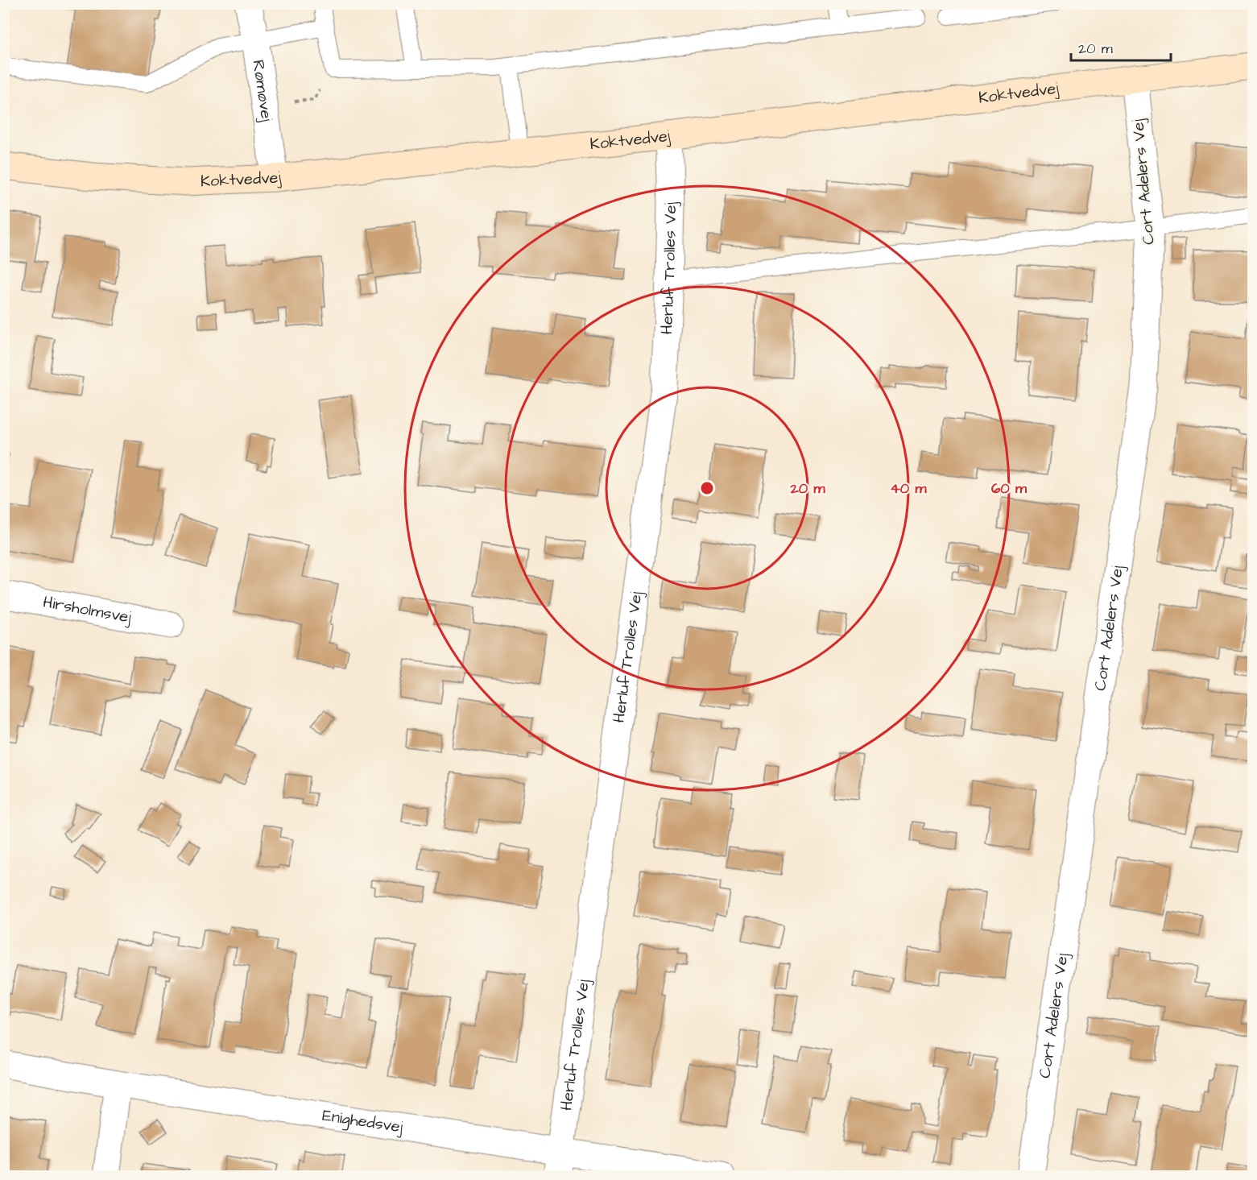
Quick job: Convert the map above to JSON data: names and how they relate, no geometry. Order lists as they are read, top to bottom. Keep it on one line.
{"streets":{"street":["Rømøvej","Koktvedvej","Cort Adelers Vej","Herluf Trolles Vej","Hirsholmsvej","Enighedsvej"]},"crossings":[["Rømøvej","Koktvedvej"],["Koktvedvej","Cort Adelers Vej"],["Koktvedvej","Herluf Trolles Vej"],["Herluf Trolles Vej","Enighedsvej"]],"scale_bar":"20 m","rings":["20 m","40 m","60 m"]}
